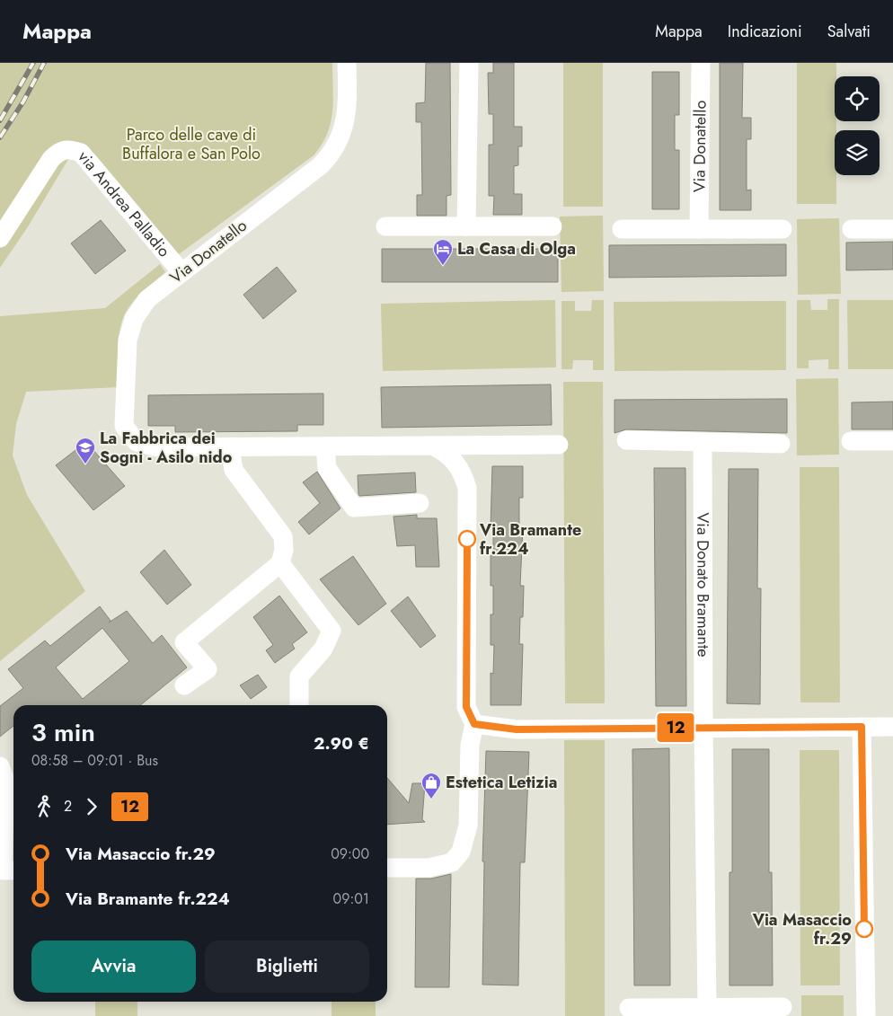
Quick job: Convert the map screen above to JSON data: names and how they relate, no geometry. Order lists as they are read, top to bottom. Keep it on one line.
{"streets":{"street":["Via Donatello","via Andrea Palladio","Via Donato Bramante"]},"crossings":[["Via Donatello","via Andrea Palladio"]],"parks":["Parco delle cave di Buffalora e San Polo"],"places":{"hotel":["La Casa di Olga"],"school or university":["La Fabbrica dei Sogni - Asilo nido"],"other":["Via Bramante fr.224","Via Masaccio fr.29"],"shop":["Estetica Letizia"]},"lines":["bus line 12"],"page":{"header":"Mappa","nav":["Mappa","Indicazioni","Salvati"],"on_map":"12","heading":["3 min","08:58 – 09:01 · Bus","2.90 €"],"legs":["2","12"],"list":[{"name":"Via Masaccio fr.29","value":"09:00"},{"name":"Via Bramante fr.224","value":"09:01"}],"buttons":["Avvia","Biglietti"]}}
